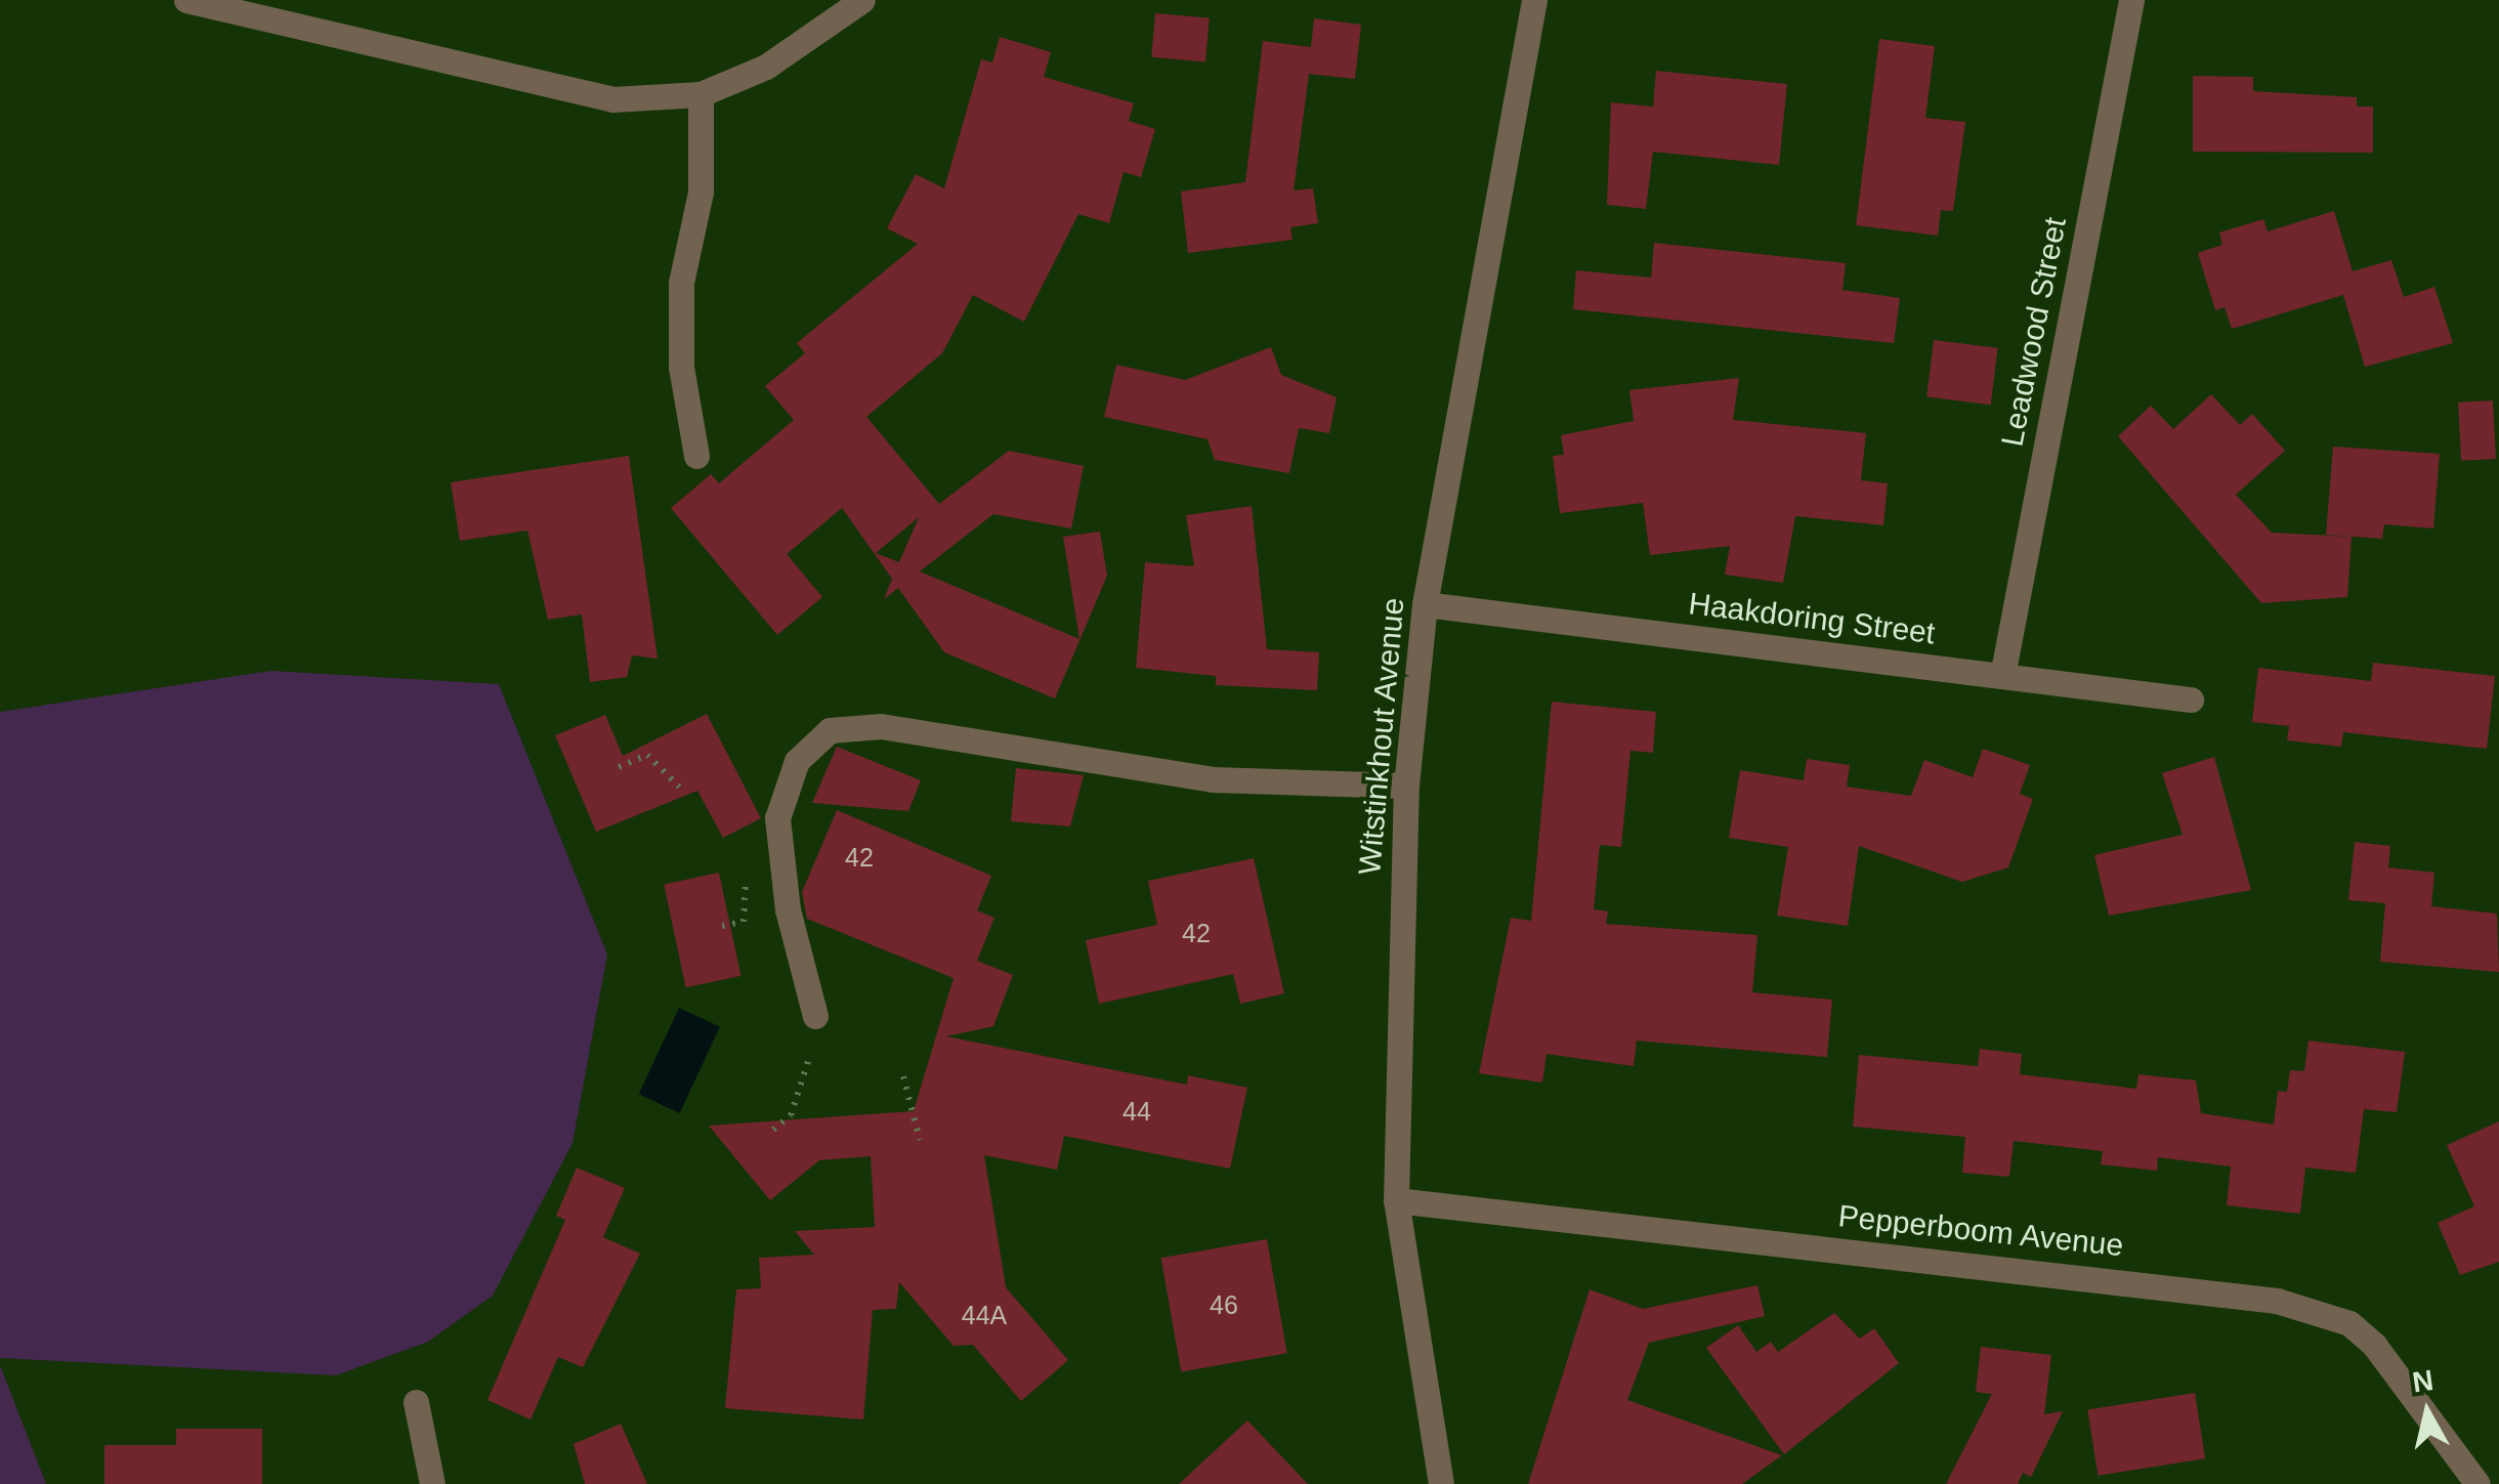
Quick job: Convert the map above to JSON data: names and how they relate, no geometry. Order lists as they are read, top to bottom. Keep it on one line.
{"streets":{"street":["Leadwood Street","Haakdoring Street","Witstinkhout Avenue","Pepperboom Avenue"]},"crossings":[["Leadwood Street","Haakdoring Street"],["Haakdoring Street","Witstinkhout Avenue"],["Witstinkhout Avenue","Pepperboom Avenue"]],"house_numbers":["42","42","44","46","44A"],"north":"top"}
